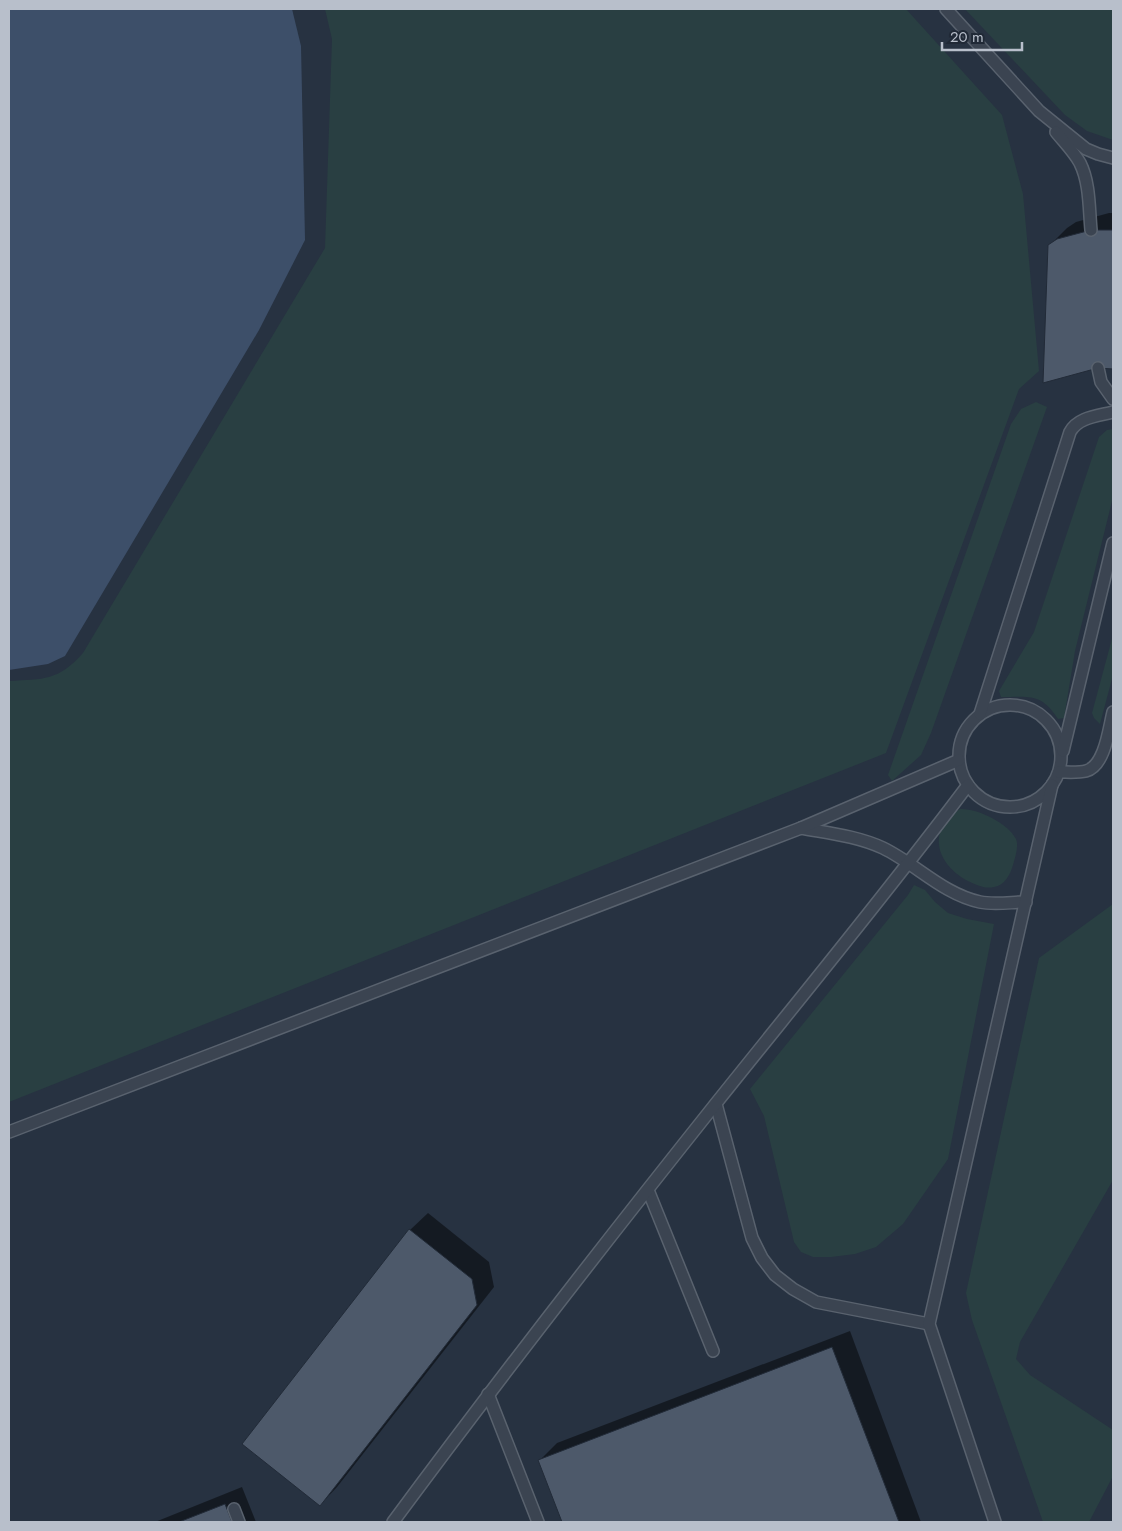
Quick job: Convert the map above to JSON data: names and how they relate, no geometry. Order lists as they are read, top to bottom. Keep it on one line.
{"scale_bar":"20 m"}
